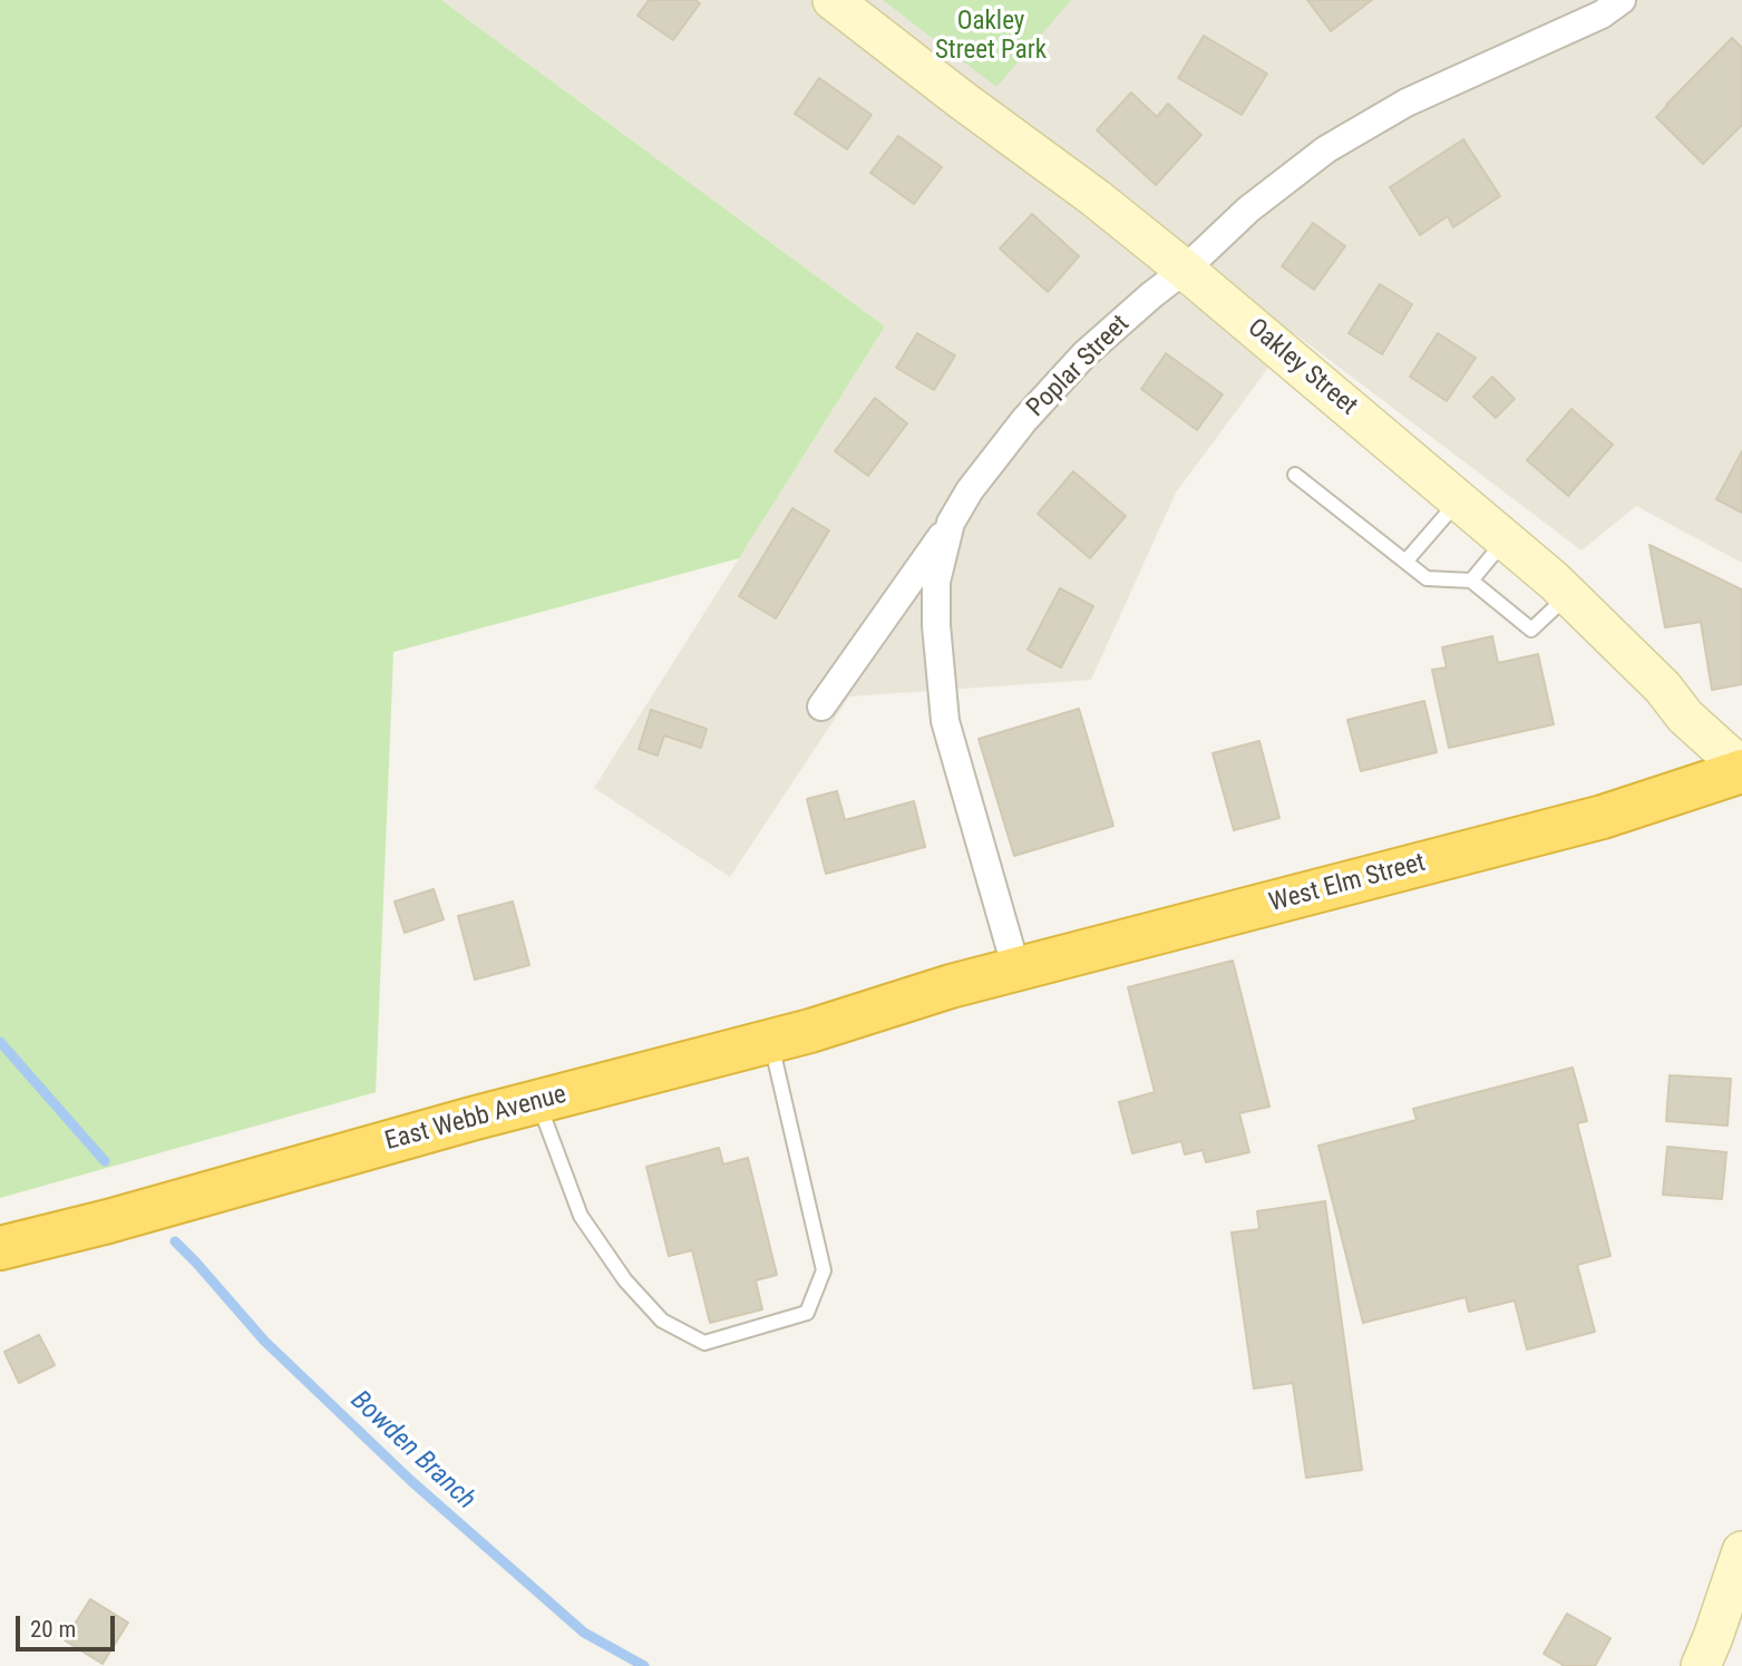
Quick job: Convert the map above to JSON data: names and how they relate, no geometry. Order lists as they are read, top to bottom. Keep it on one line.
{"streets":{"highway":["West Elm Street","East Webb Avenue"],"street":["Poplar Street","Oakley Street"]},"crossings":[["Poplar Street","Oakley Street"],["Poplar Street","West Elm Street"],["Oakley Street","West Elm Street"],["West Elm Street","East Webb Avenue"]],"water":["Bowden Branch"],"parks":["Oakley Street Park"],"scale_bar":"20 m"}
